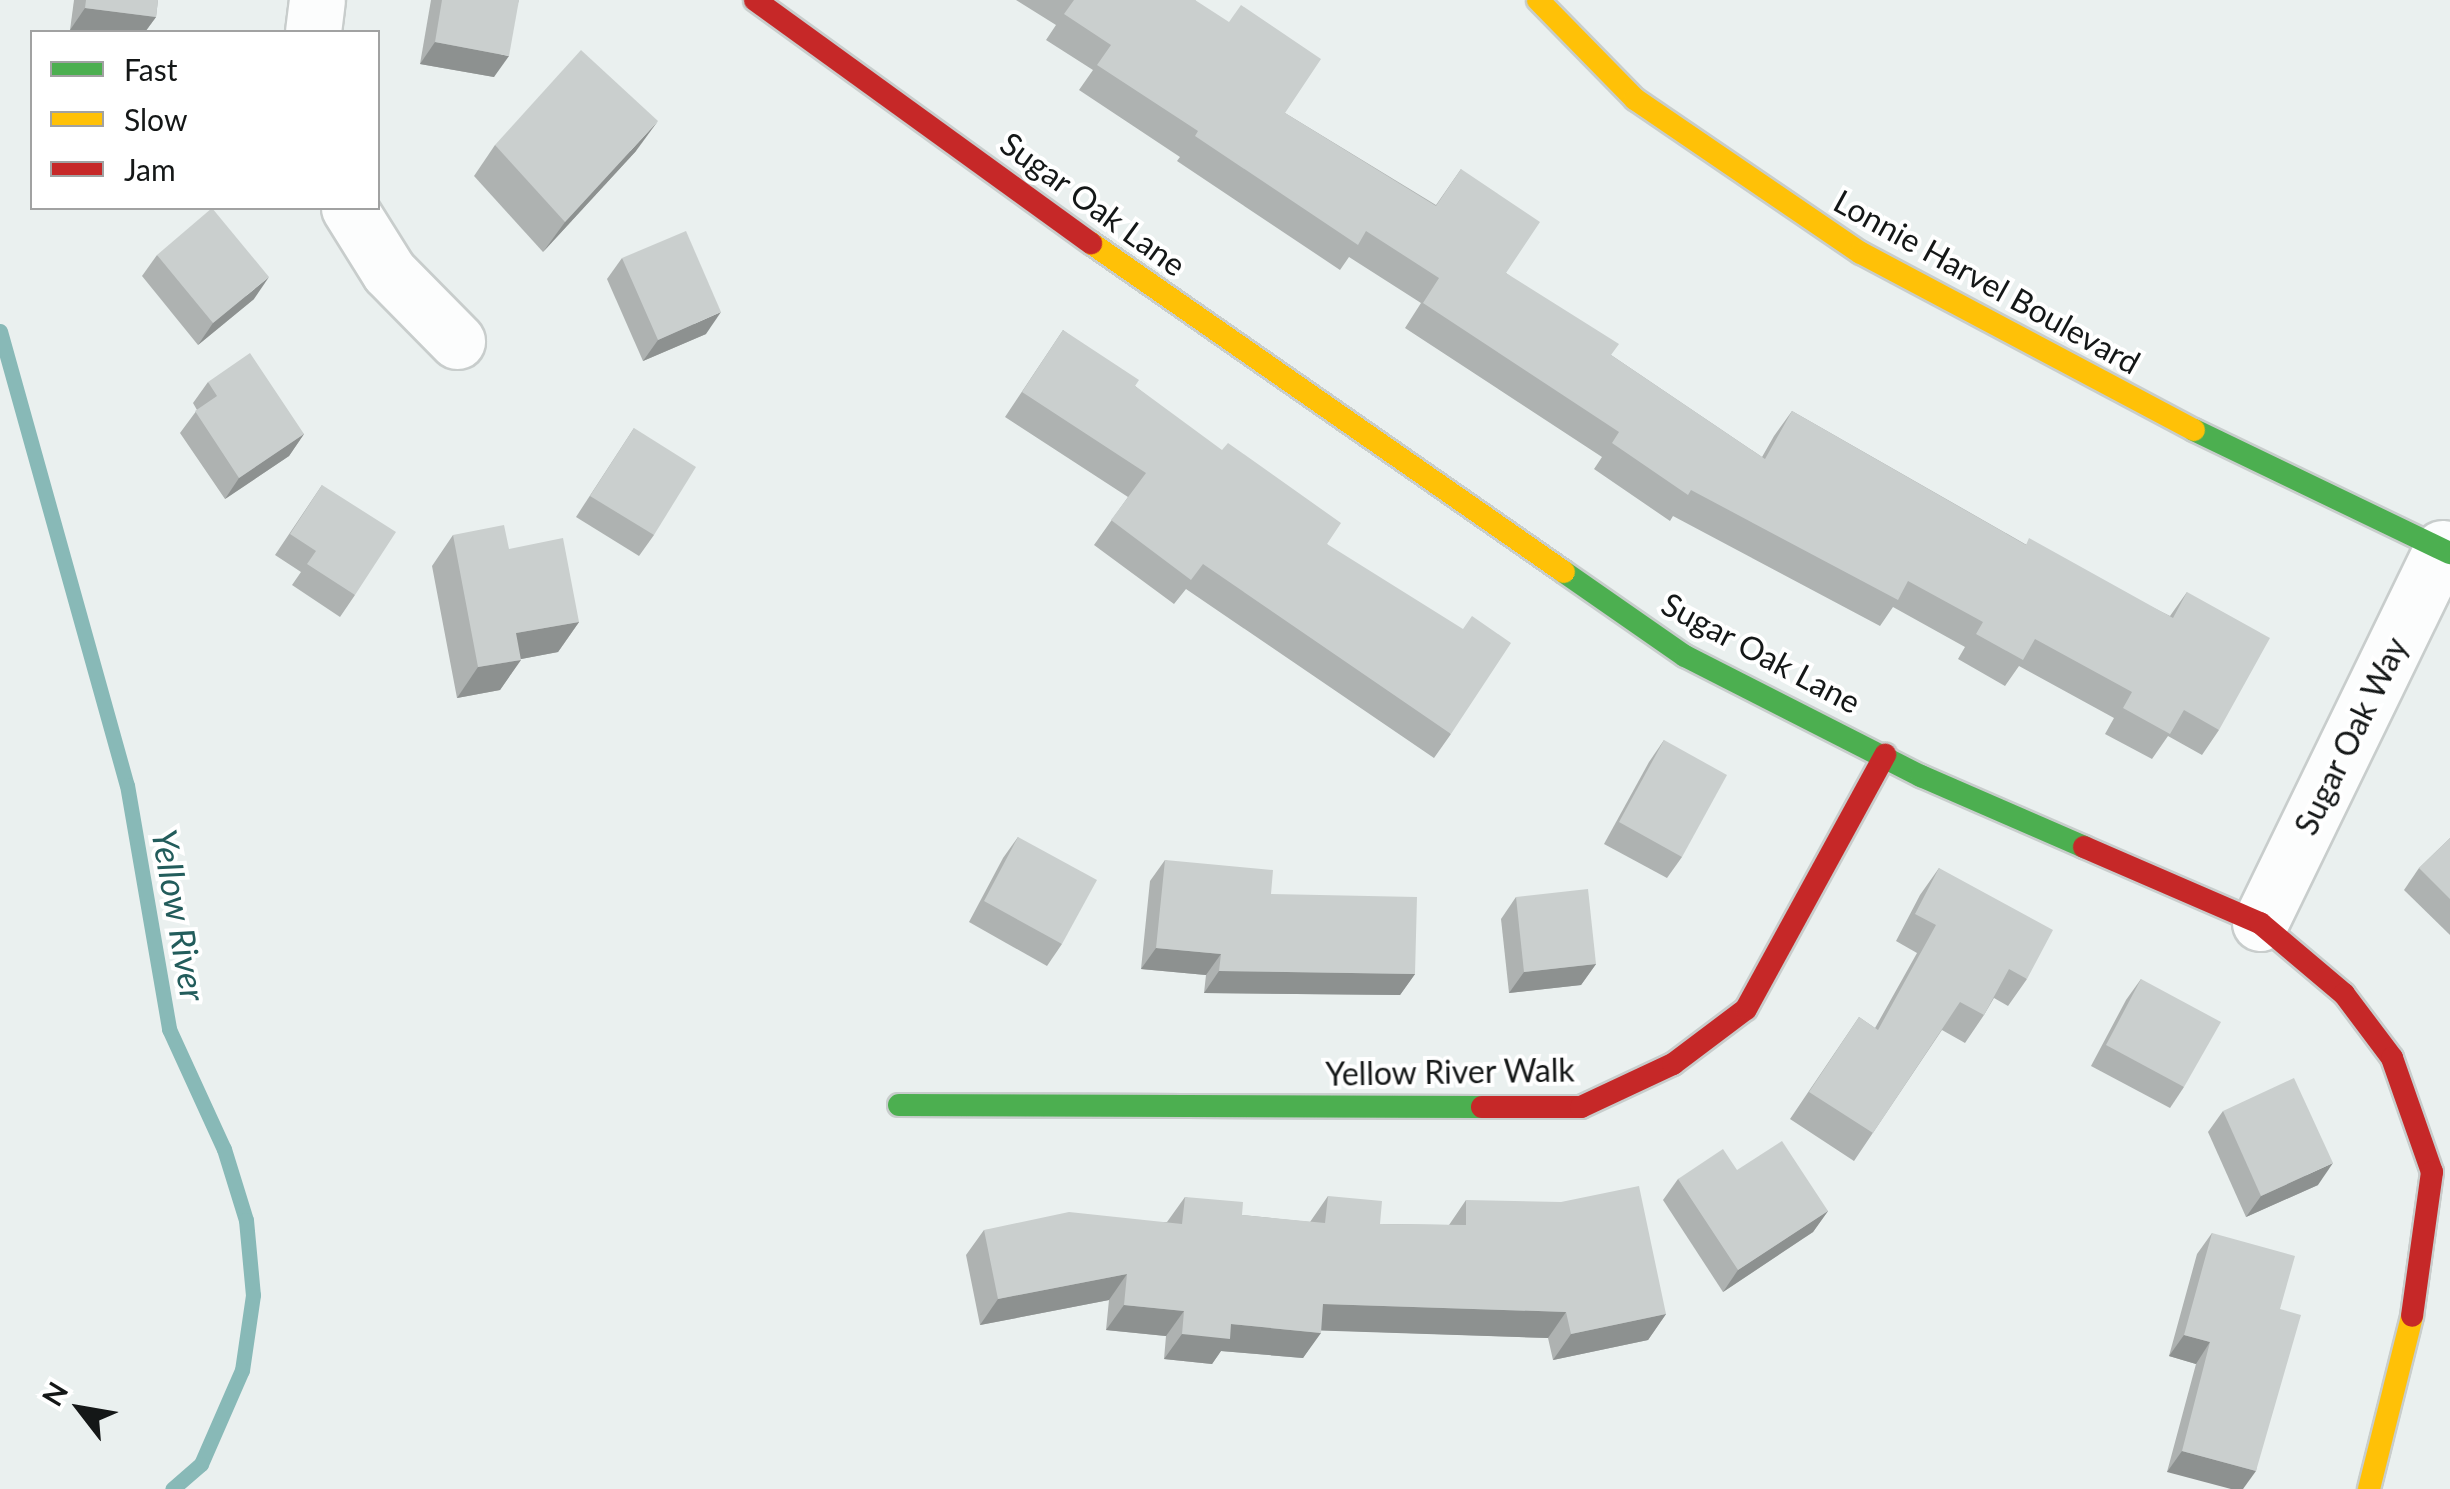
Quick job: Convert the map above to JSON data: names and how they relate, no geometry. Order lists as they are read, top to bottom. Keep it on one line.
{"streets":{"street":["Sugar Oak Lane","Lonnie Harvel Boulevard","Sugar Oak Way","Yellow River Walk"]},"crossings":[["Sugar Oak Lane","Sugar Oak Way"],["Sugar Oak Lane","Yellow River Walk"],["Lonnie Harvel Boulevard","Sugar Oak Way"]],"water":["Yellow River"],"legend":["Fast","Slow","Jam"],"north":"top left"}
